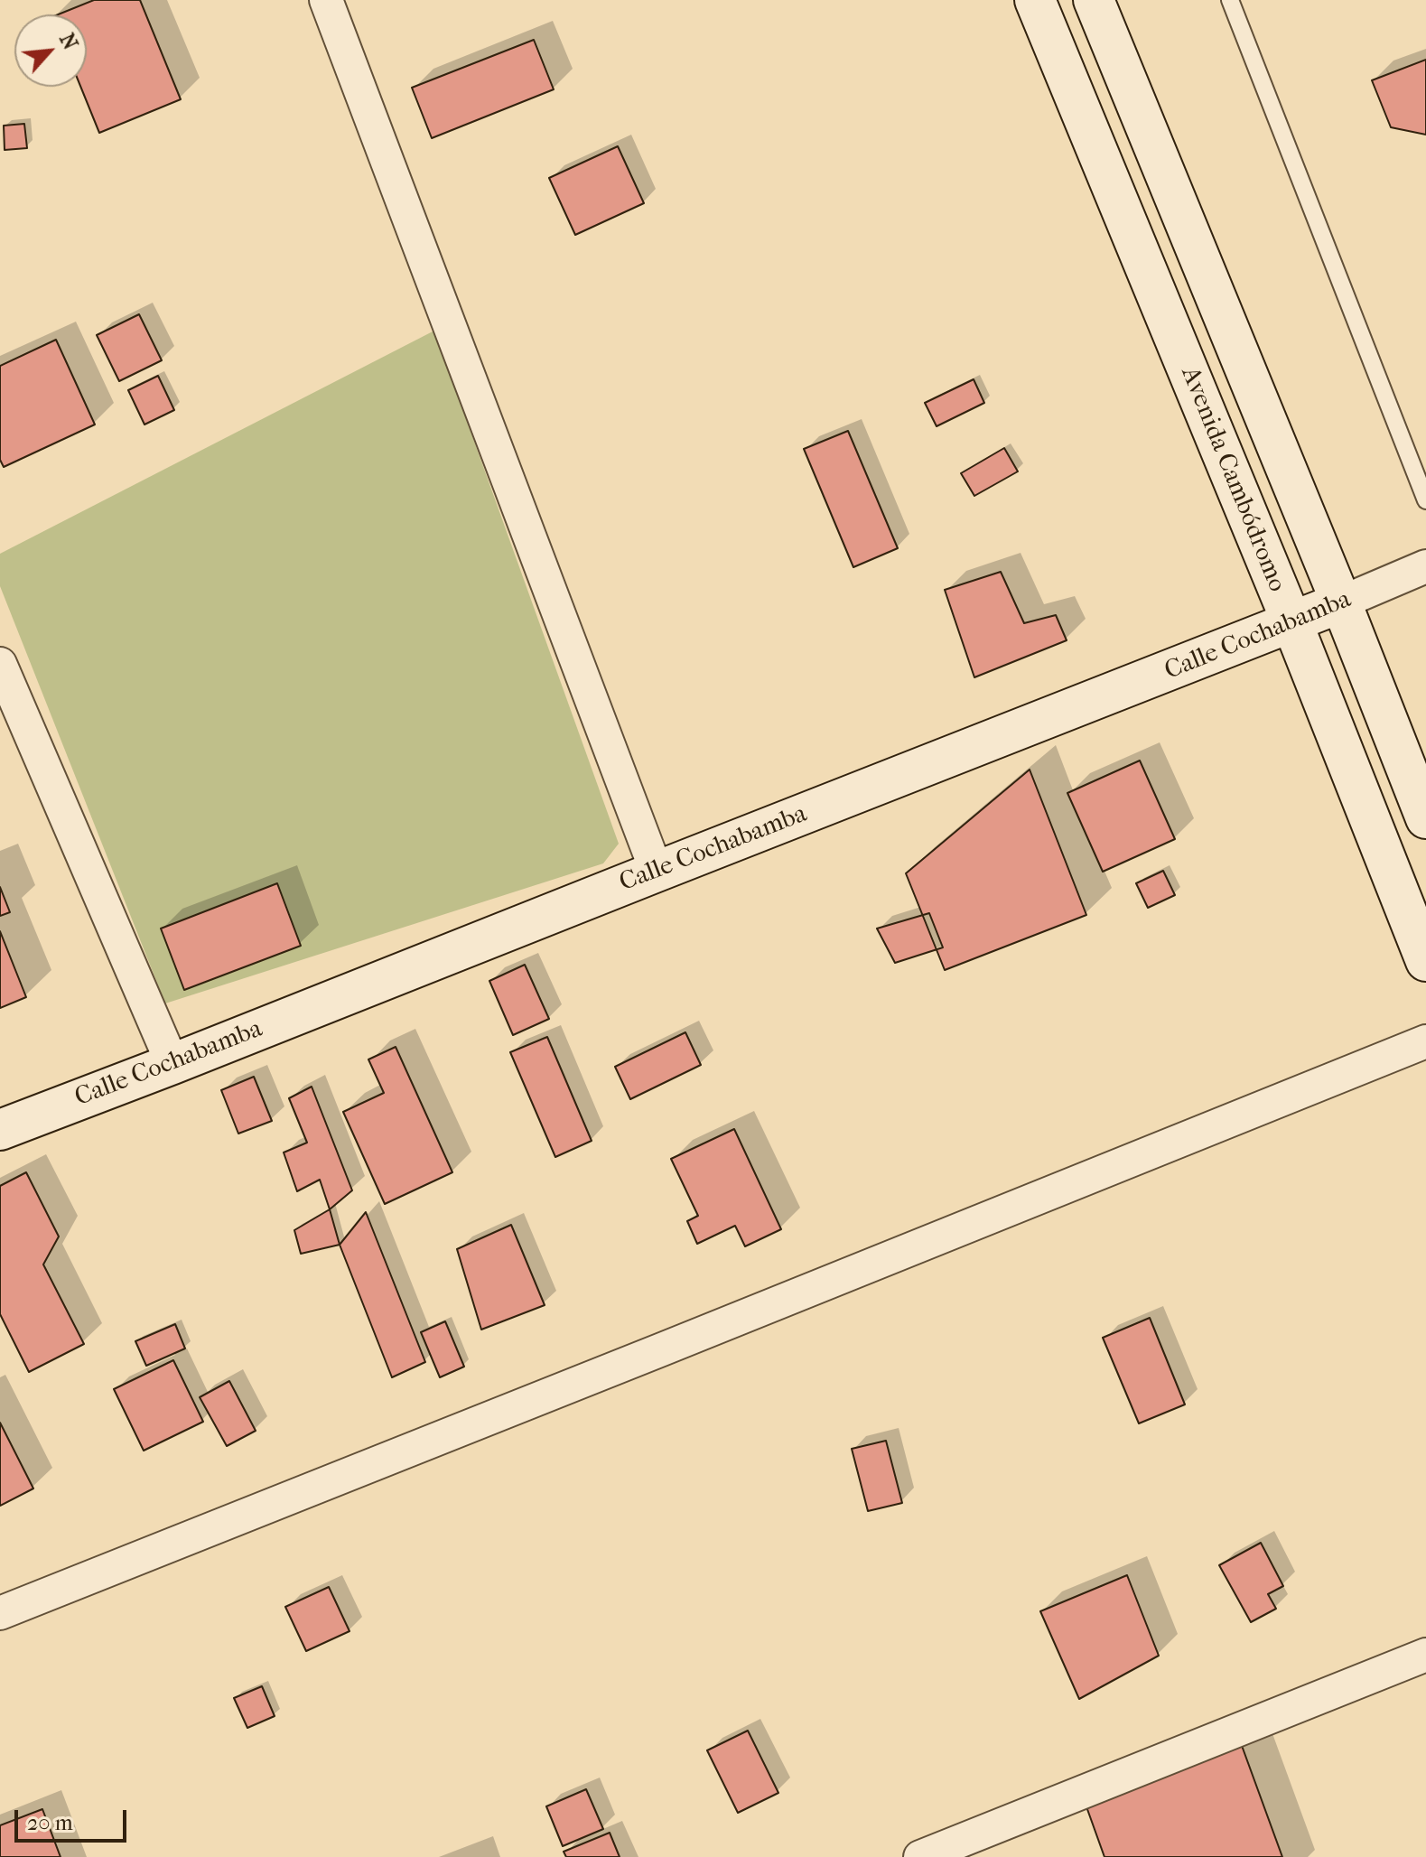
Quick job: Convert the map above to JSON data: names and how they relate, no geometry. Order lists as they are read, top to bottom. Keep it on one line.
{"streets":{"street":["Avenida Cambódromo","Calle Cochabamba"]},"crossings":[["Avenida Cambódromo","Calle Cochabamba"]],"scale_bar":"20 m","north":"top right"}
